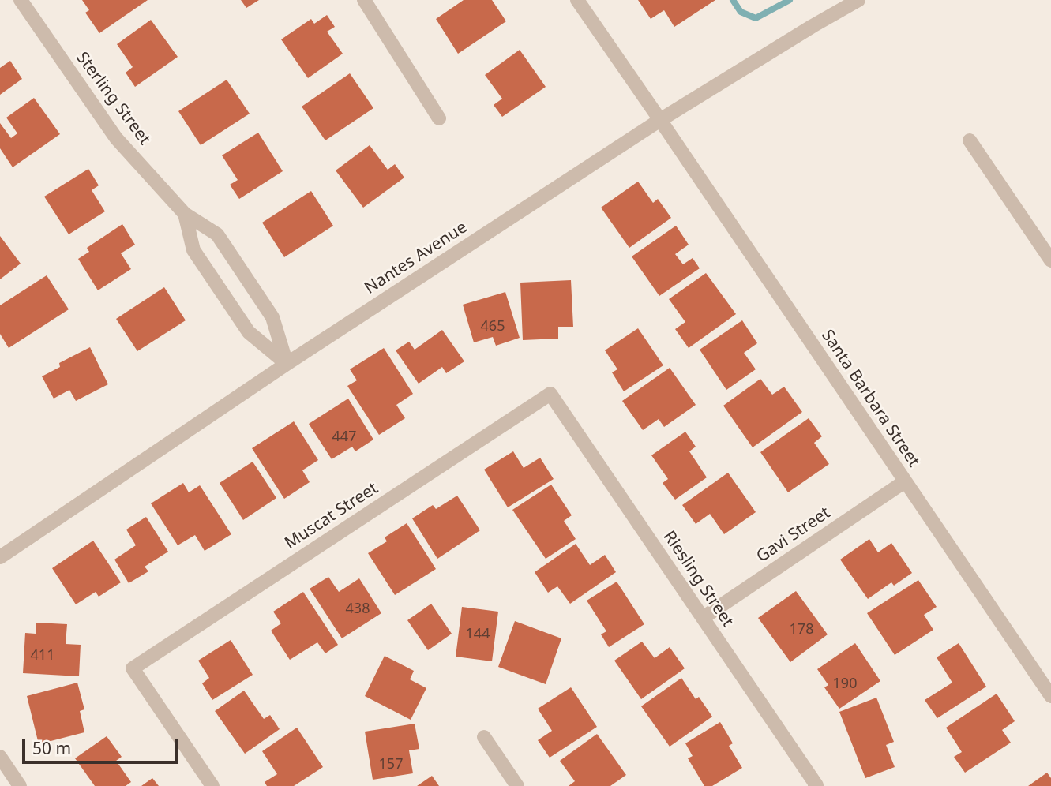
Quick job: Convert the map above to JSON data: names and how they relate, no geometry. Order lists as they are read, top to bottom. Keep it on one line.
{"streets":{"street":["Sterling Street","Nantes Avenue","Santa Barbara Street","Muscat Street","Gavi Street","Riesling Street"]},"crossings":[["Sterling Street","Nantes Avenue"],["Nantes Avenue","Santa Barbara Street"],["Santa Barbara Street","Gavi Street"],["Muscat Street","Riesling Street"],["Gavi Street","Riesling Street"]],"house_numbers":["465","447","438","178","144","411","190","157"],"scale_bar":"50 m"}
